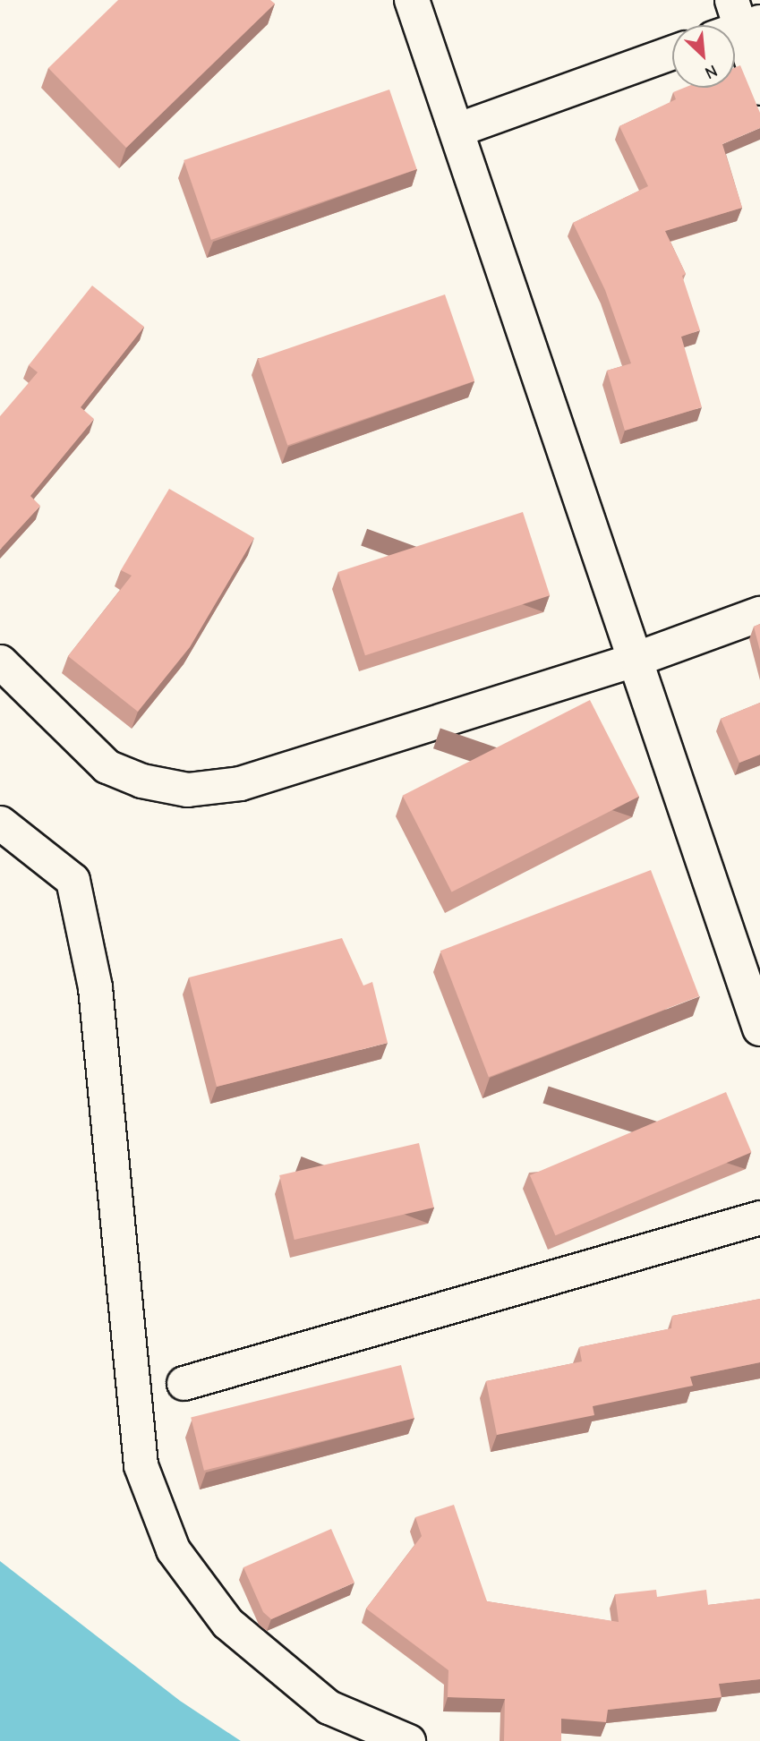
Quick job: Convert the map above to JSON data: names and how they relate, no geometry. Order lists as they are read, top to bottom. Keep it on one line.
{"north":"bottom right"}
